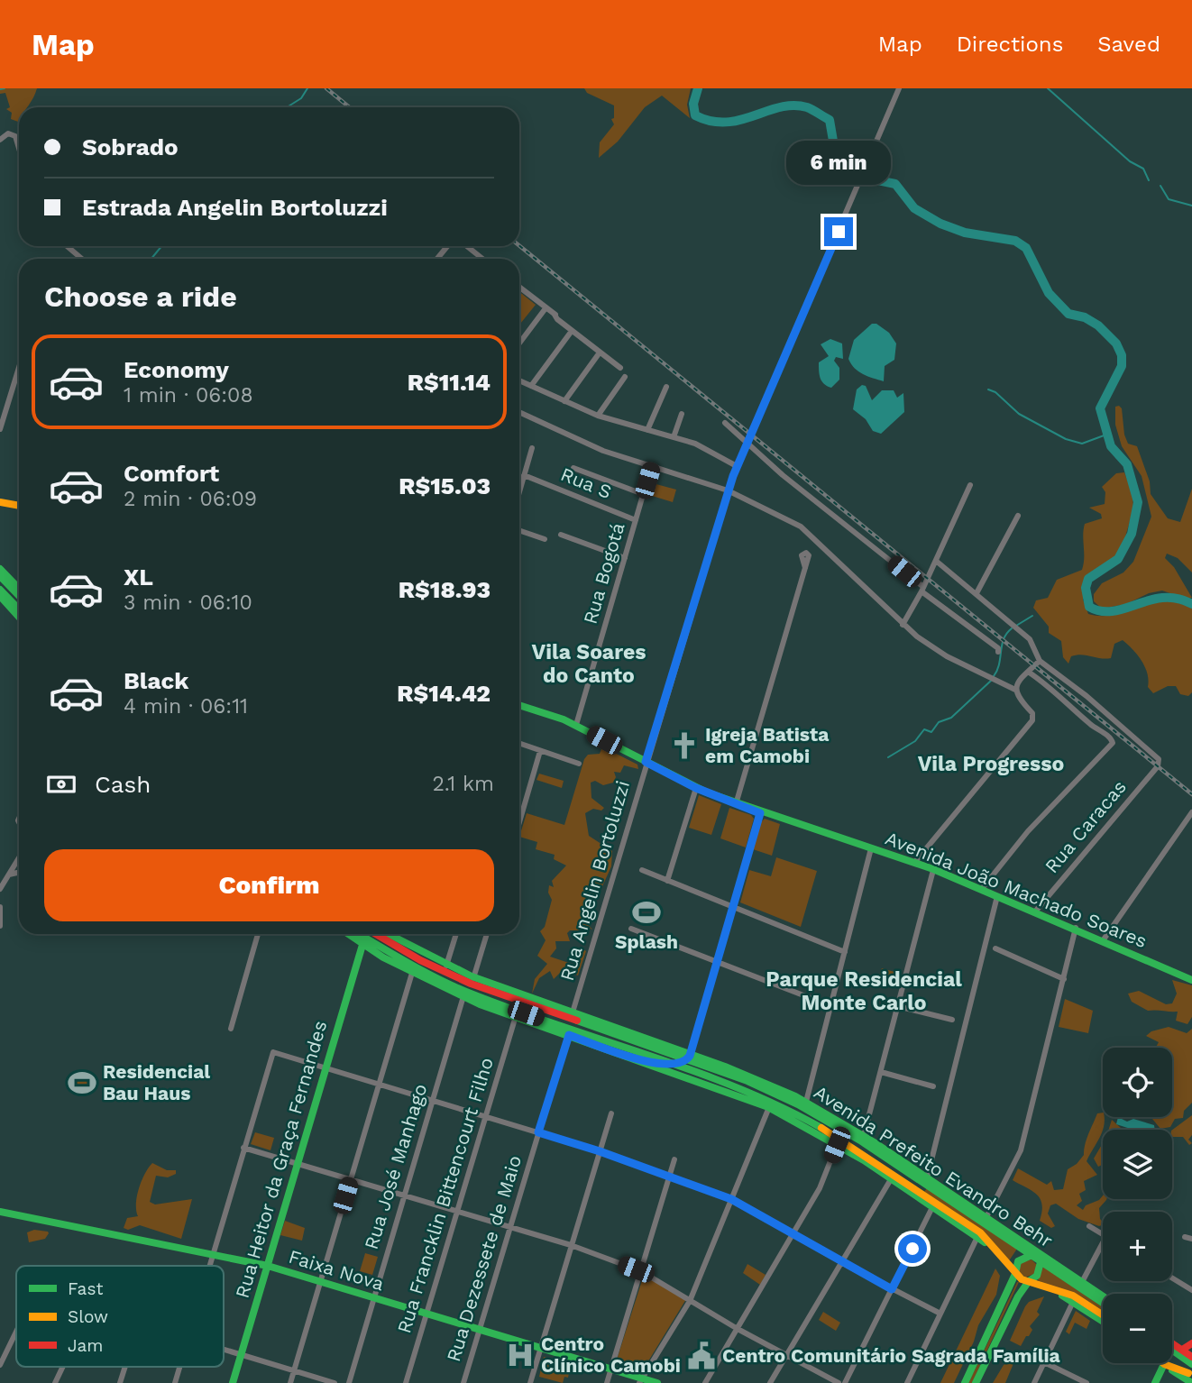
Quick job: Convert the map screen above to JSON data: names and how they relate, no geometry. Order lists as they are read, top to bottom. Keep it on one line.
{"streets":{"main road":["Avenida João Machado Soares","Rua Heitor da Graça Fernandes","Avenida Prefeito Evandro Behr","Faixa Nova"],"street":["Rua S","Rua Bogotá","Rua Caracas","Rua Angelin Bortoluzzi","Rua José Manhago","Rua Francklin Bittencourt Filho","Rua Dezessete de Maio"]},"crossings":[["Rua S","Rua Bogotá"],["Rua Bogotá","Avenida João Machado Soares"],["Rua Caracas","Avenida João Machado Soares"],["Rua Angelin Bortoluzzi","Avenida João Machado Soares"],["Rua Angelin Bortoluzzi","Avenida Prefeito Evandro Behr"],["Rua Heitor da Graça Fernandes","Avenida Prefeito Evandro Behr"],["Rua Heitor da Graça Fernandes","Faixa Nova"],["Rua José Manhago","Avenida Prefeito Evandro Behr"],["Rua José Manhago","Faixa Nova"],["Avenida Prefeito Evandro Behr","Rua Francklin Bittencourt Filho"],["Avenida Prefeito Evandro Behr","Rua Dezessete de Maio"],["Rua Francklin Bittencourt Filho","Faixa Nova"],["Rua Dezessete de Maio","Faixa Nova"]],"districts":["Vila Soares do Canto","Vila Progresso","Parque Residencial Monte Carlo"],"places":{"church":["Igreja Batista em Camobi"],"sports":["Splash","Residencial Bau Haus"],"hospital":["Centro Clínico Camobi"],"public building":["Centro Comunitário Sagrada Família"]},"legend":["Fast","Slow","Jam"],"page":{"header":"Map","nav":["Map","Directions","Saved"],"banner":["Sobrado","Estrada Angelin Bortoluzzi"],"bubble":"6 min","heading":"Choose a ride","list":[{"name":"Economy","note":"1 min · 06:08","value":"R$11.14"},{"name":"Comfort","note":"2 min · 06:09","value":"R$15.03"},{"name":"XL","note":"3 min · 06:10","value":"R$18.93"},{"name":"Black","note":"4 min · 06:11","value":"R$14.42"}],"pay":["Cash","2.1 km"],"buttons":"Confirm","map_buttons":["+","−"]}}
